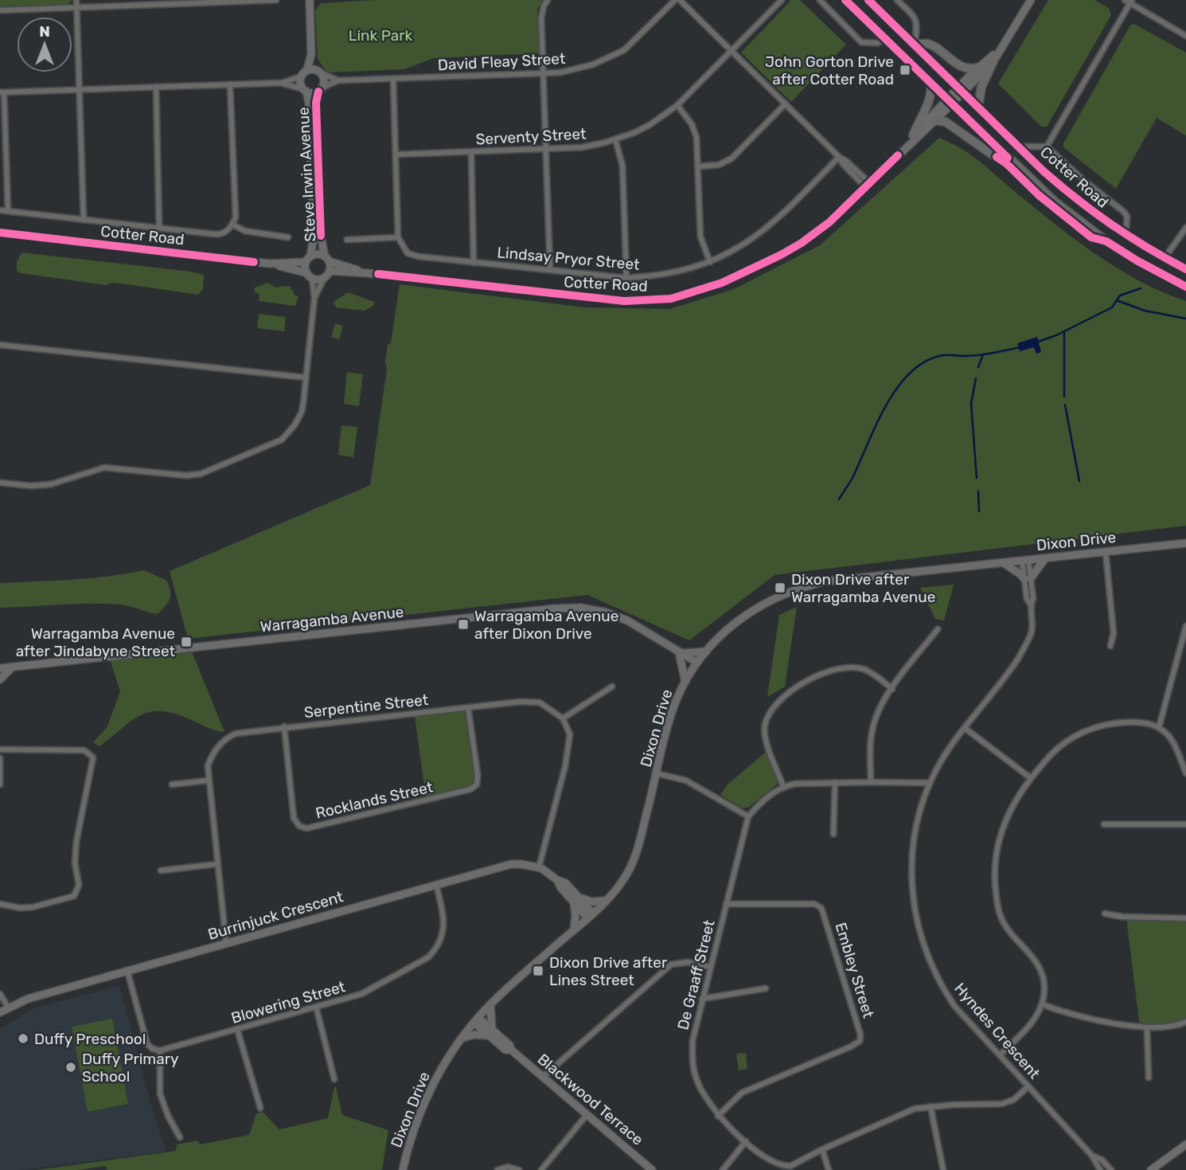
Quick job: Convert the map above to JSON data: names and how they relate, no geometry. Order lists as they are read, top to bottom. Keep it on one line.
{"streets":{"main road":["Steve Irwin Avenue","Cotter Road","Dixon Drive","Warragamba Avenue","Burrinjuck Crescent","Blackwood Terrace"],"street":["David Fleay Street","Serventy Street","Lindsay Pryor Street","Serpentine Street","Rocklands Street","Embley Street","De Graaff Street","Blowering Street","Hyndes Crescent"]},"crossings":[["David Fleay Street","Steve Irwin Avenue"],["Steve Irwin Avenue","Cotter Road"],["Dixon Drive","Warragamba Avenue"],["Dixon Drive","Burrinjuck Crescent"],["Dixon Drive","Hyndes Crescent"],["Dixon Drive","Blackwood Terrace"],["Serpentine Street","Rocklands Street"],["Serpentine Street","Burrinjuck Crescent"],["Burrinjuck Crescent","Blowering Street"],["Embley Street","De Graaff Street"],["De Graaff Street","Hyndes Crescent"]],"parks":["Link Park"],"places":{"transit":["John Gorton Drive after Cotter Road","Dixon Drive after Warragamba Avenue","Warragamba Avenue after Dixon Drive","Warragamba Avenue after Jindabyne Street","Dixon Drive after Lines Street"],"other":["Duffy Preschool","Duffy Primary School"]},"north":"top"}
